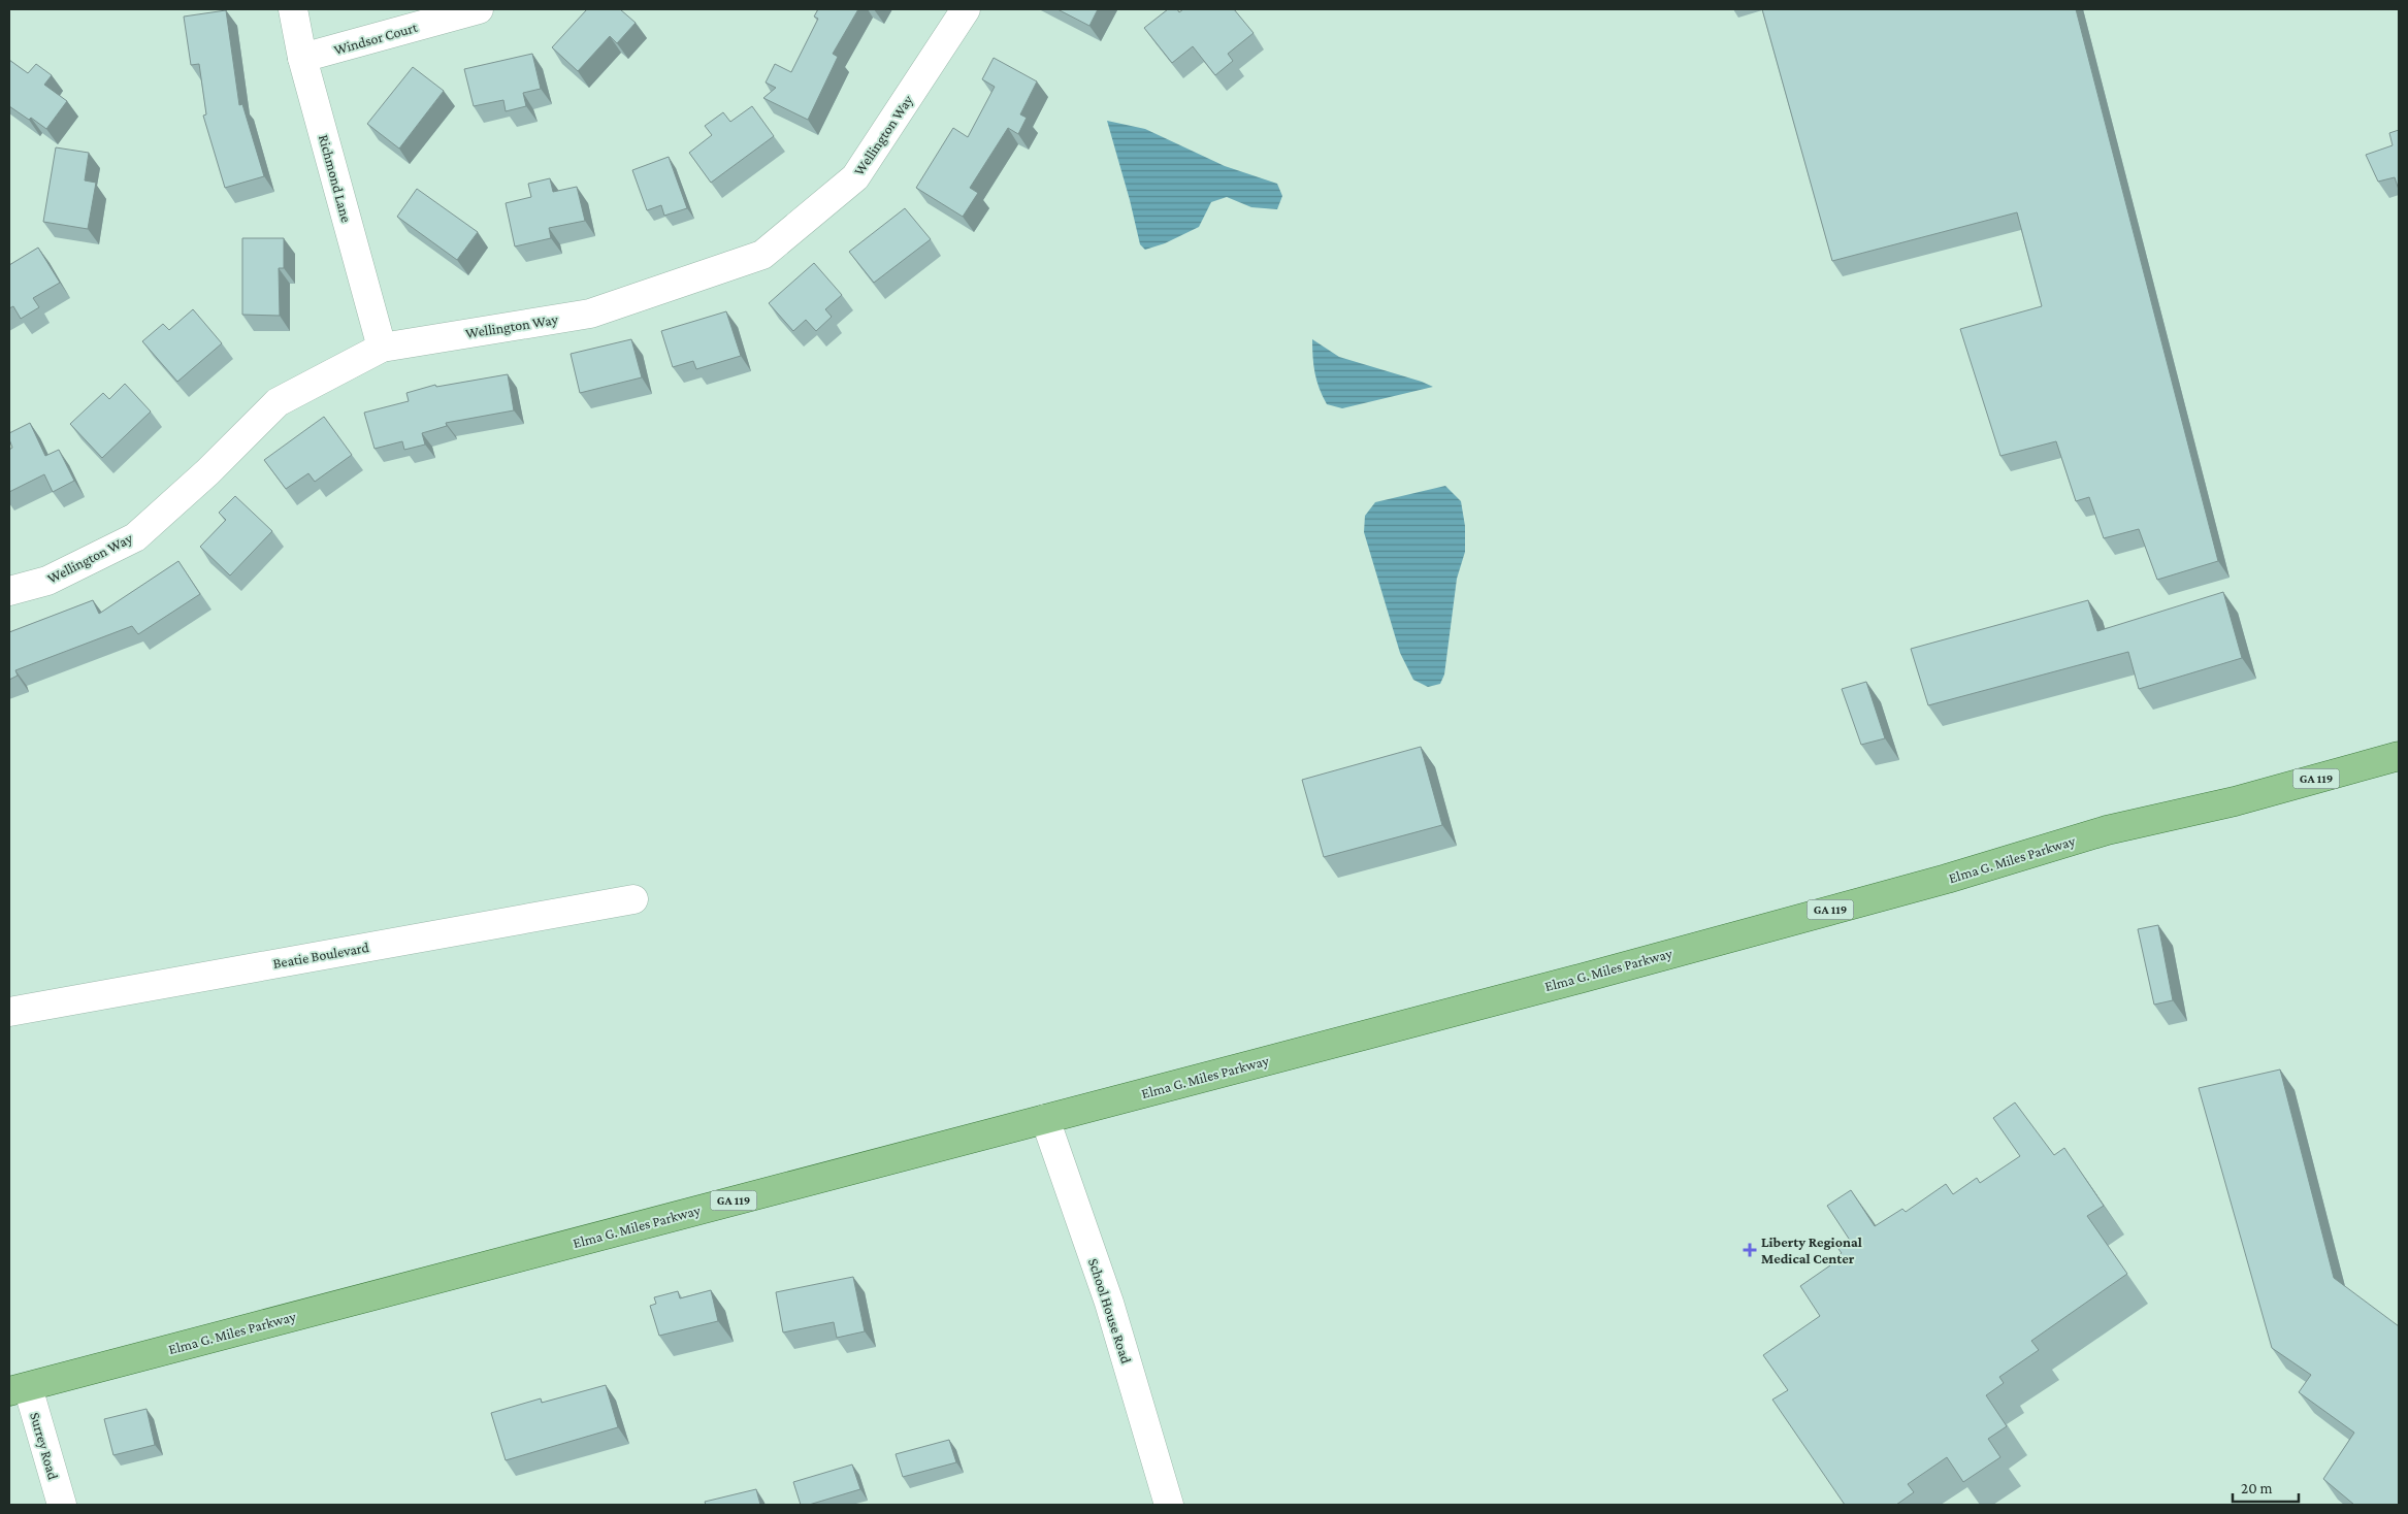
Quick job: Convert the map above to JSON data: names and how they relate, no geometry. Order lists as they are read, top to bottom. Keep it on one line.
{"streets":{"main road":["GA 119","Elma G. Miles Parkway"],"street":["Windsor Court","Wellington Way","Richmond Lane","Beatie Boulevard","School House Road","Surrey Road"]},"crossings":[["Windsor Court","Richmond Lane"],["Wellington Way","Richmond Lane"],["Elma G. Miles Parkway","School House Road"],["Elma G. Miles Parkway","Surrey Road"]],"places":{"health":["Liberty Regional Medical Center"]},"scale_bar":"20 m"}
